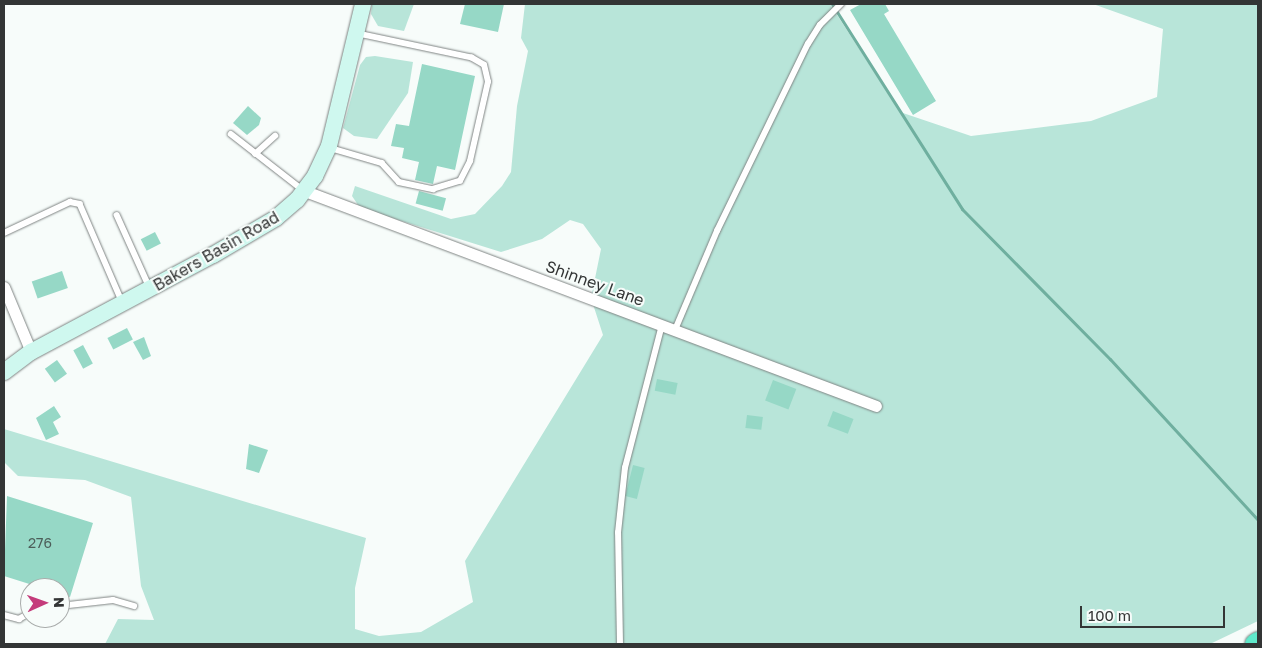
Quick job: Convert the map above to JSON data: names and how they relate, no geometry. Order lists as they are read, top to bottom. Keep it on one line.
{"streets":{"main road":["Bakers Basin Road"],"street":["Shinney Lane"]},"crossings":[["Bakers Basin Road","Shinney Lane"]],"house_numbers":["276"],"scale_bar":"100 m","north":"right"}
